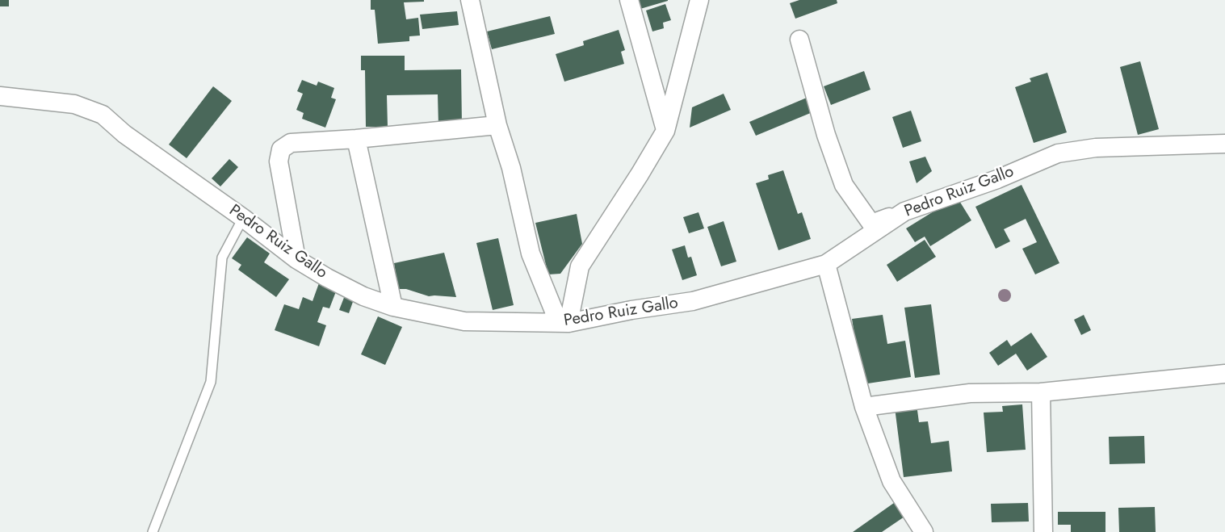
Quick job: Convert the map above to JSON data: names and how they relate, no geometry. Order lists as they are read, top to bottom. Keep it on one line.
{"streets":{"street":["Pedro Ruiz Gallo"]}}
